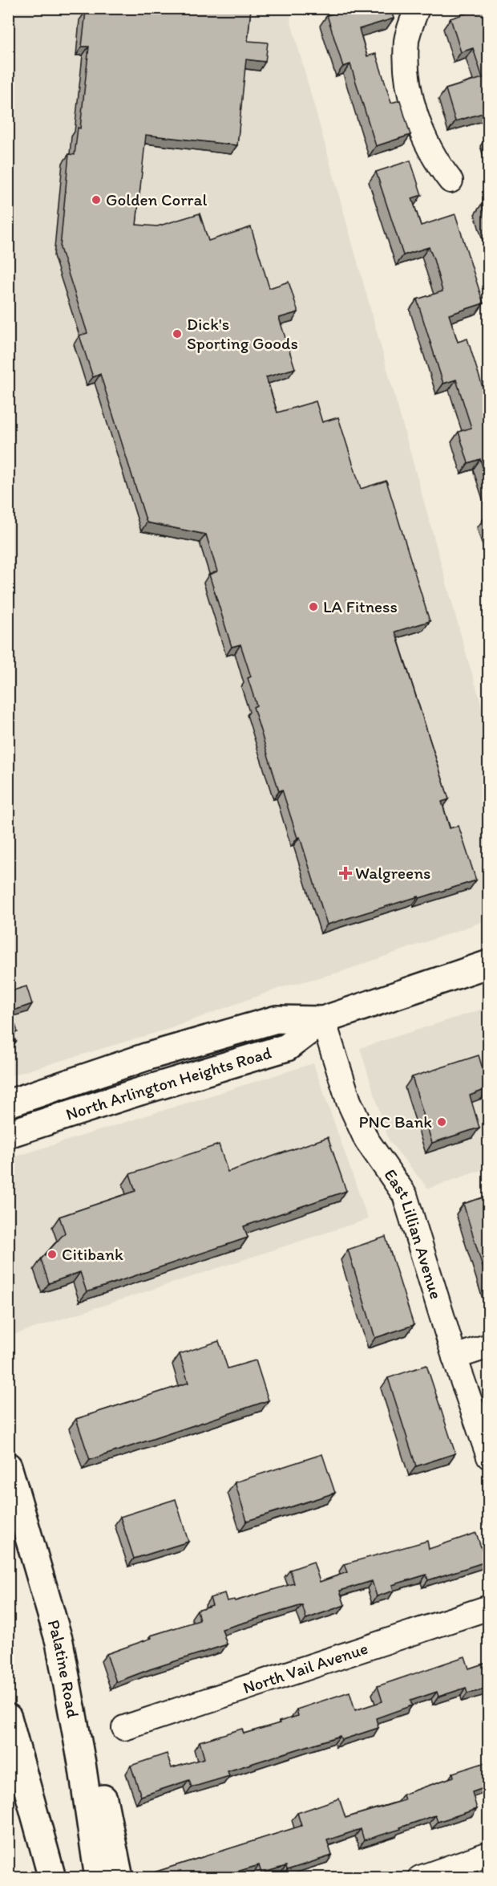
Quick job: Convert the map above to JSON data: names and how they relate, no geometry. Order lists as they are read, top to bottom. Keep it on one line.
{"streets":{"main road":["North Arlington Heights Road","Palatine Road"],"street":["East Lillian Avenue","North Vail Avenue"]},"crossings":[["North Arlington Heights Road","East Lillian Avenue"]],"places":{"other":["Golden Corral","Dick's Sporting Goods","LA Fitness","PNC Bank","Citibank"],"health":["Walgreens"]}}
